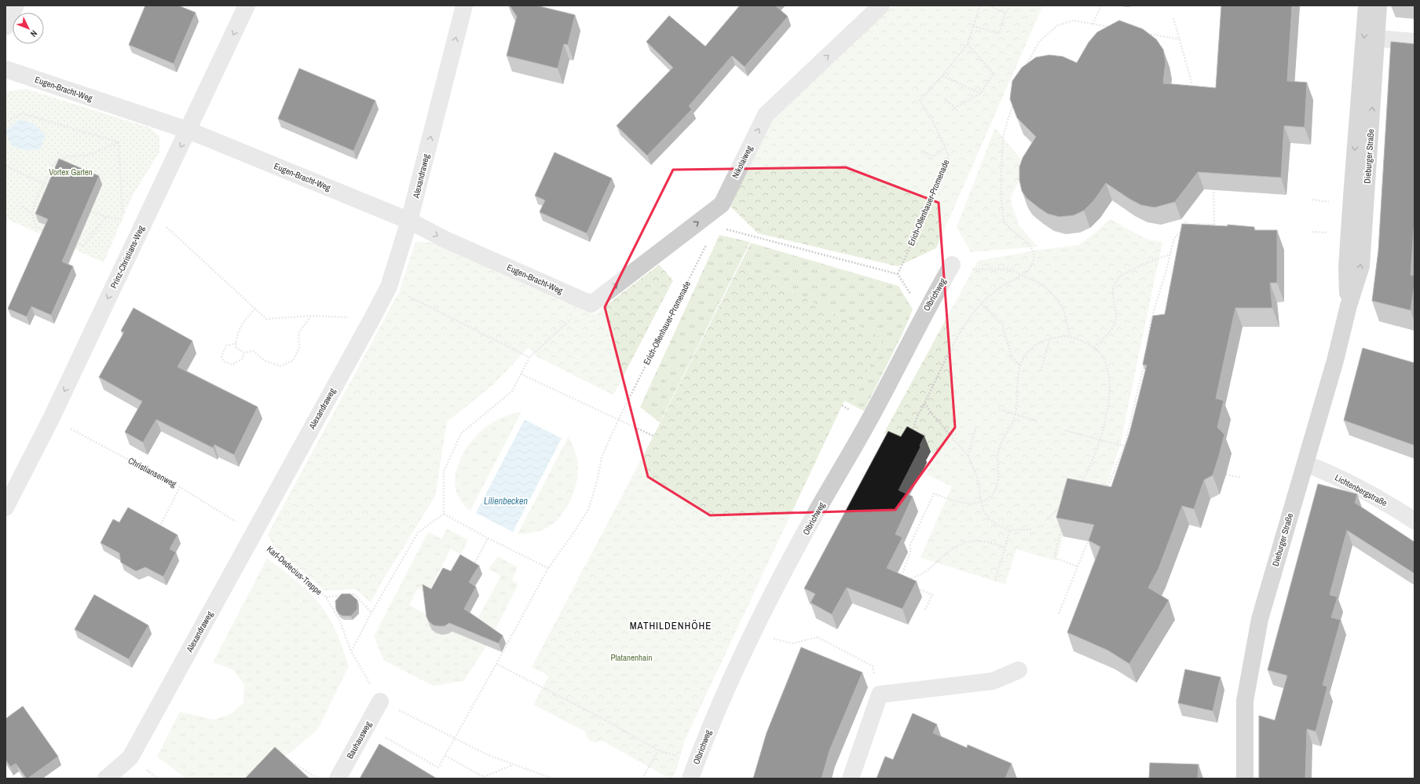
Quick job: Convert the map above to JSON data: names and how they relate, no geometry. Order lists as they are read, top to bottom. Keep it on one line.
{"streets":{"main road":["Dieburger Straße"],"street":["Eugen-Bracht-Weg","Nikolaiweg","Alexandraweg","Prinz-Christians-Weg","Olbrichweg","Lichtenbergstraße","Bauhausweg"],"path":["Erich-Ollenhauer-Promenade","Christiansenweg","Karl-Dedecius-Treppe"]},"crossings":[["Eugen-Bracht-Weg","Nikolaiweg"],["Eugen-Bracht-Weg","Alexandraweg"],["Eugen-Bracht-Weg","Prinz-Christians-Weg"],["Dieburger Straße","Lichtenbergstraße"],["Karl-Dedecius-Treppe","Bauhausweg"]],"one_way":["Nikolaiweg","Prinz-Christians-Weg"],"districts":["MATHILDENHÖHE"],"water":["Lilienbecken"],"parks":["Vortex Garten","Platanenhain"],"north":"bottom right"}
